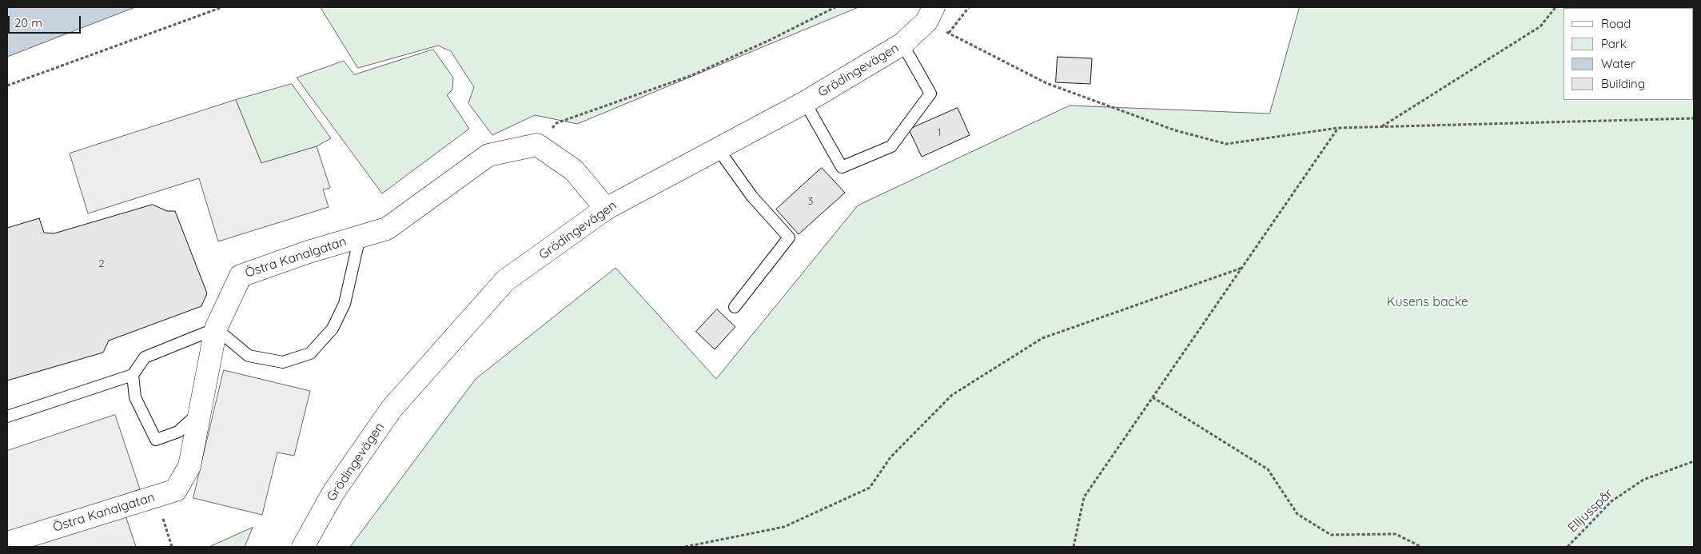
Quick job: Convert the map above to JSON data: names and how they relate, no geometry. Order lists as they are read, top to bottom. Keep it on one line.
{"streets":{"street":["Grödingevägen","Östra Kanalgatan"],"path":["Elljusspår"]},"parks":["Kusens backe"],"house_numbers":["1","3","2"],"legend":["Road","Park","Water","Building"],"scale_bar":"20 m"}
